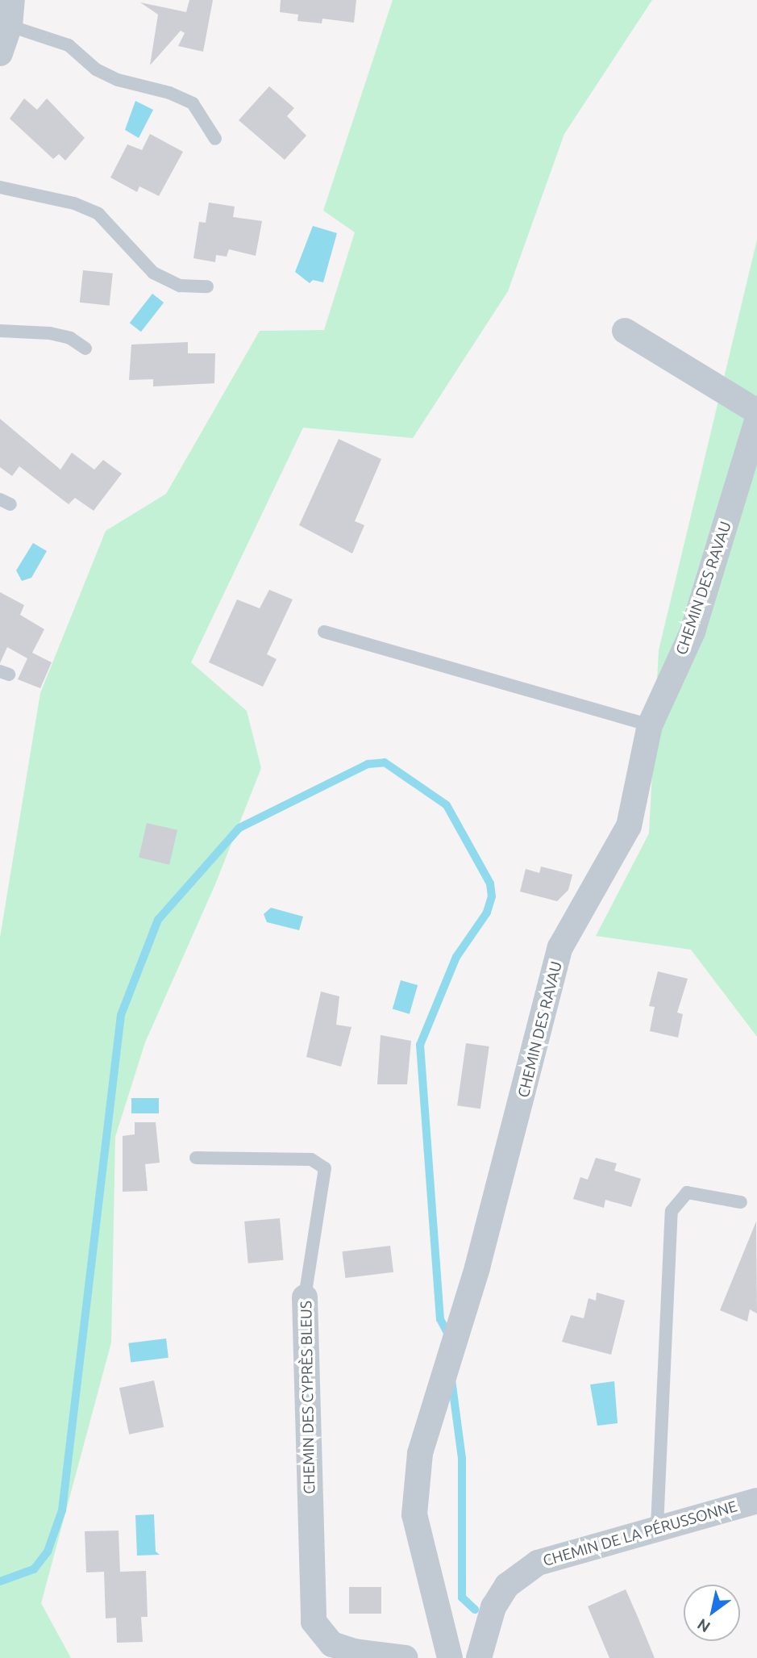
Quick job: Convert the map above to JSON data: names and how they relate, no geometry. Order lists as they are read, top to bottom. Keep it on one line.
{"streets":{"street":["CHEMIN DES RAVAU","CHEMIN DES CYPRÈS BLEUS","CHEMIN DE LA PÉRUSSONNE"]},"north":"bottom left"}
